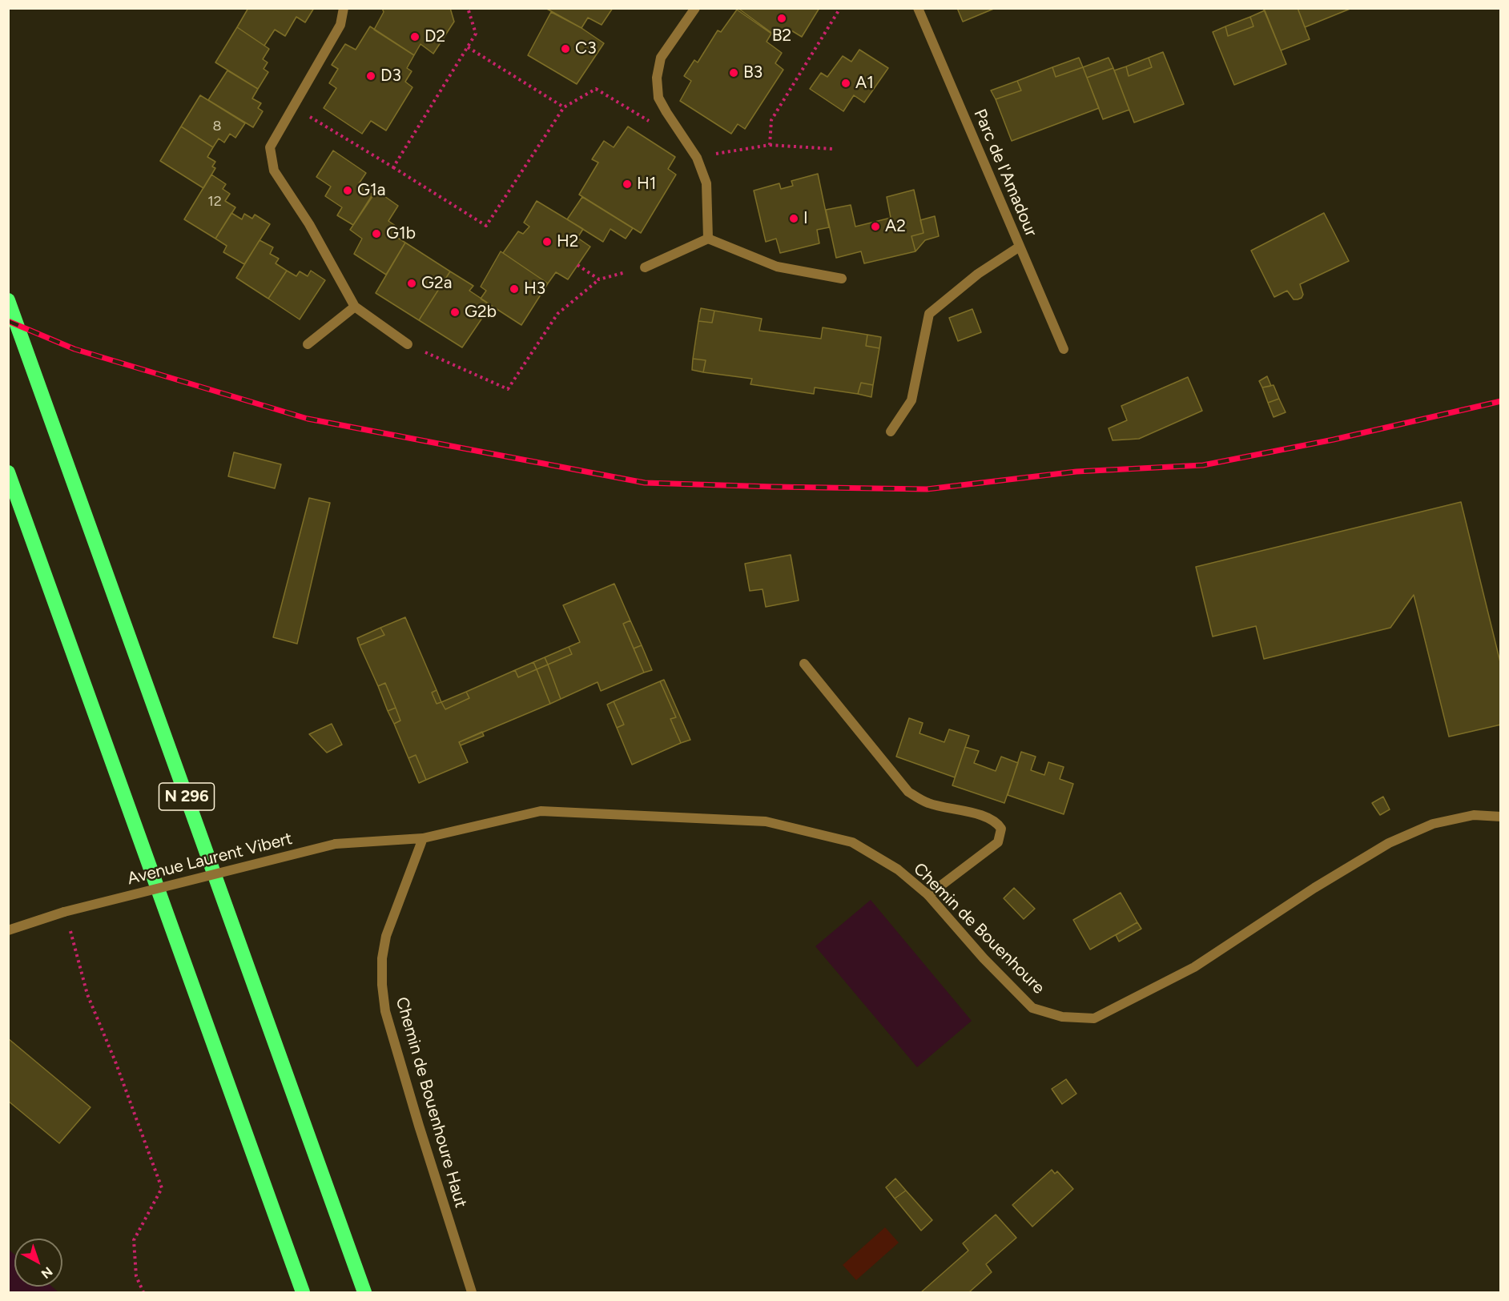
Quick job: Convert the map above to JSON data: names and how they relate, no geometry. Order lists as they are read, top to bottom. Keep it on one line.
{"streets":{"highway":["N 296"],"street":["Parc de l'Amadour","Avenue Laurent Vibert","Chemin de Bouenhoure","Chemin de Bouenhoure Haut"]},"crossings":[["Avenue Laurent Vibert","Chemin de Bouenhoure"],["Avenue Laurent Vibert","Chemin de Bouenhoure Haut"],["Chemin de Bouenhoure","Chemin de Bouenhoure Haut"]],"places":["B2","D2","C3","B3","D3","A1","H1","G1a","I","A2","G1b","H2","G2a","H3","G2b"],"house_numbers":["8","12"],"north":"bottom right"}
